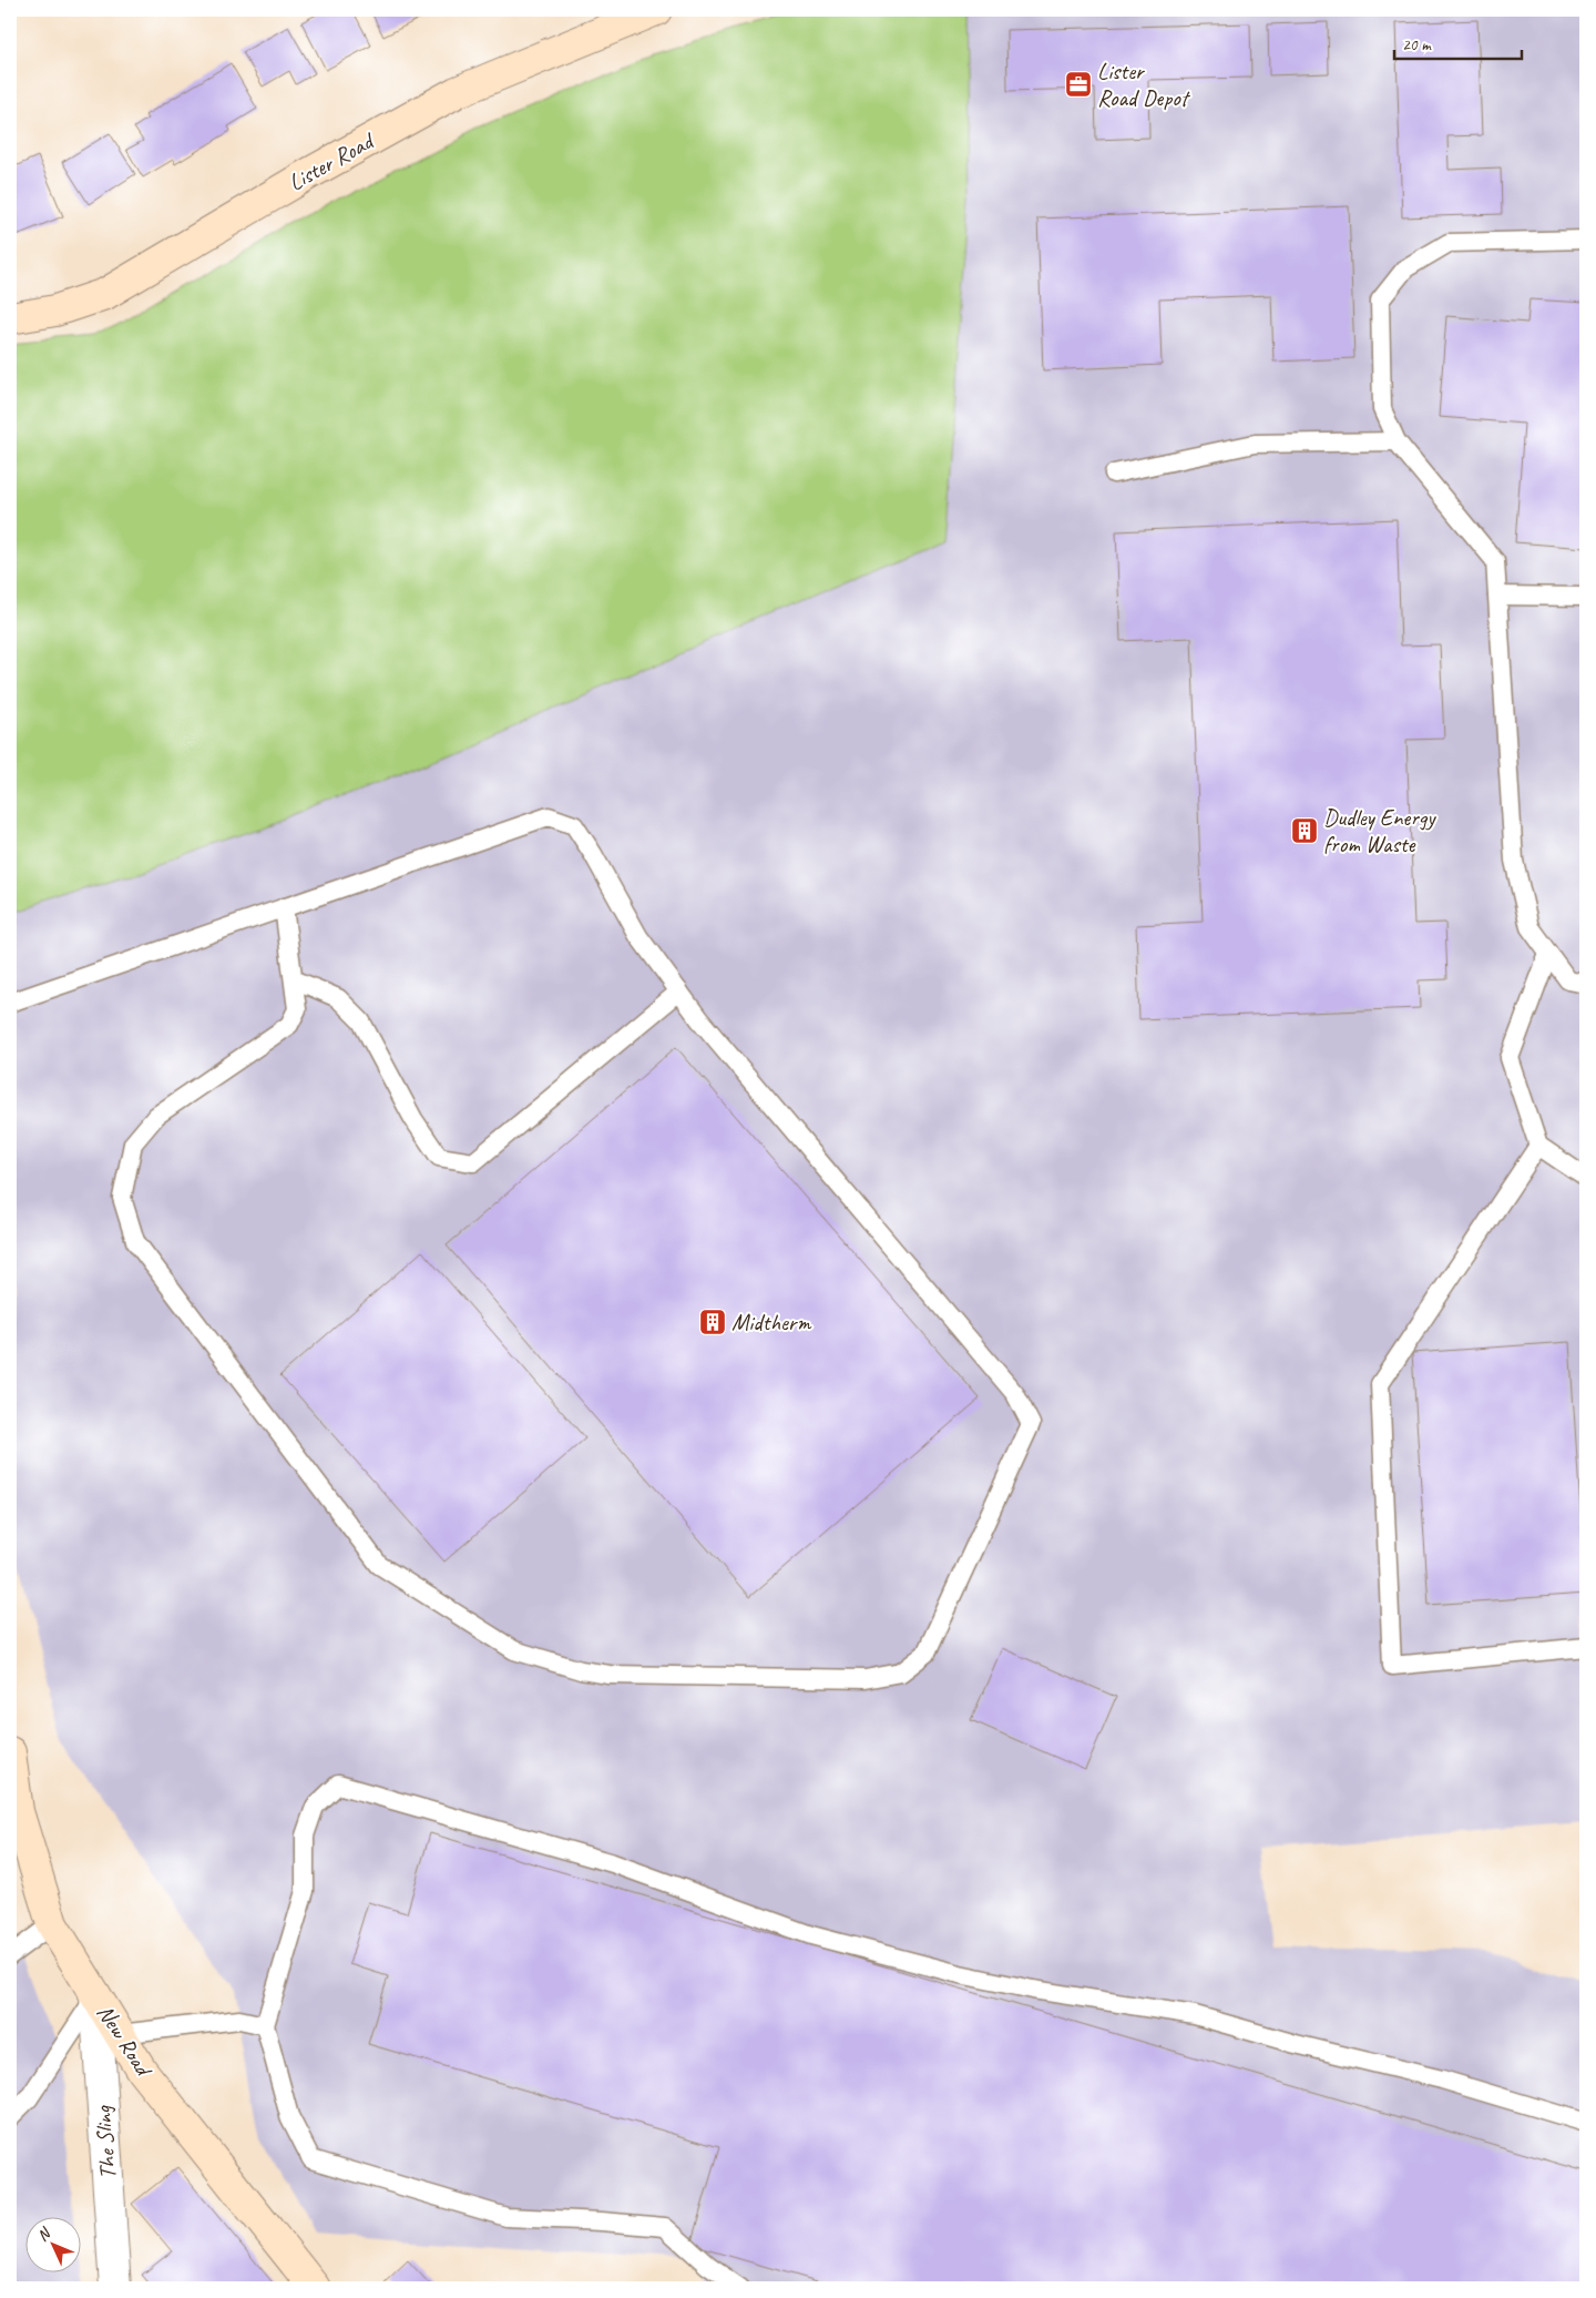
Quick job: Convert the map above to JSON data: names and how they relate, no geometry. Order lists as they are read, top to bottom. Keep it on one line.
{"streets":{"street":["Lister Road","New Road","The Sling"]},"crossings":[["New Road","The Sling"]],"places":{"office":["Lister Road Depot"],"building":["Dudley Energy from Waste","Midtherm"]},"scale_bar":"20 m","north":"top left"}
